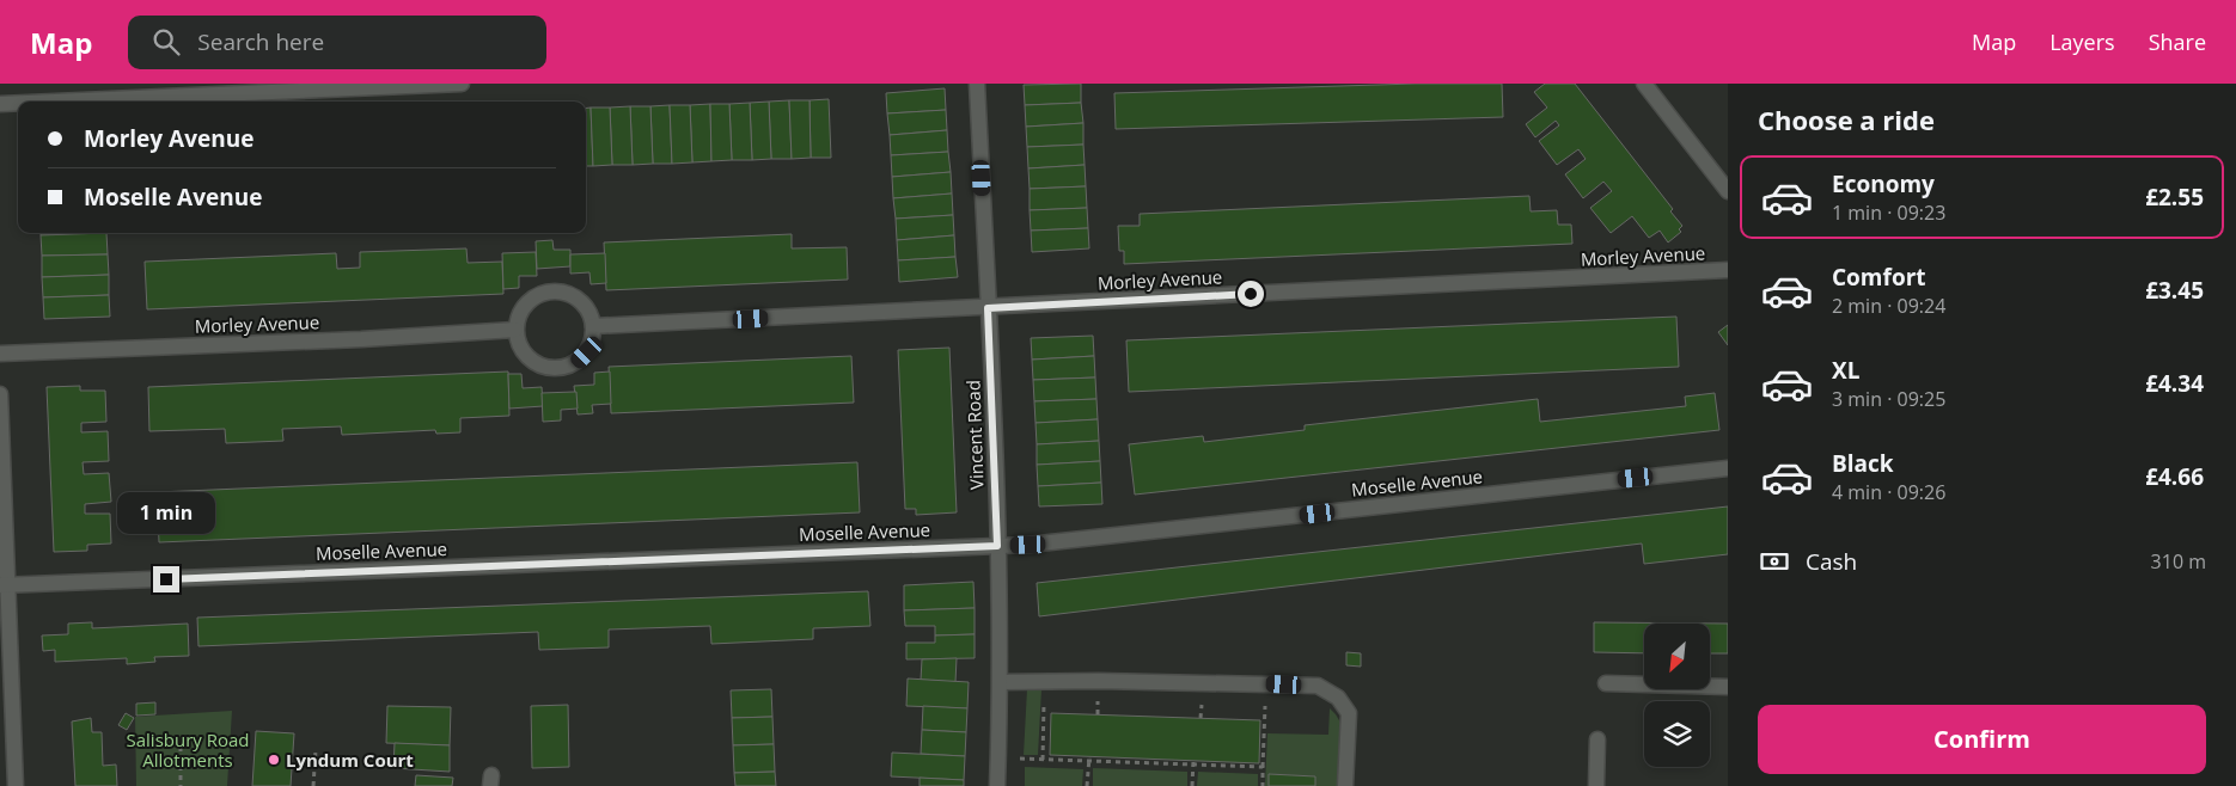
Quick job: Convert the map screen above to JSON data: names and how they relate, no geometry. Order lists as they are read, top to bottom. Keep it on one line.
{"streets":{"street":["Morley Avenue","Vincent Road","Moselle Avenue"]},"crossings":[["Morley Avenue","Vincent Road"],["Vincent Road","Moselle Avenue"]],"parks":["Salisbury Road Allotments"],"places":["Lyndum Court"],"north":"bottom left","page":{"header":"Map","search":"Search here","nav":["Map","Layers","Share"],"heading":"Choose a ride","banner":["Morley Avenue","Moselle Avenue"],"list":[{"name":"Economy","note":"1 min · 09:23","value":"£2.55"},{"name":"Comfort","note":"2 min · 09:24","value":"£3.45"},{"name":"XL","note":"3 min · 09:25","value":"£4.34"},{"name":"Black","note":"4 min · 09:26","value":"£4.66"}],"bubble":"1 min","pay":["Cash","310 m"],"buttons":"Confirm"}}
